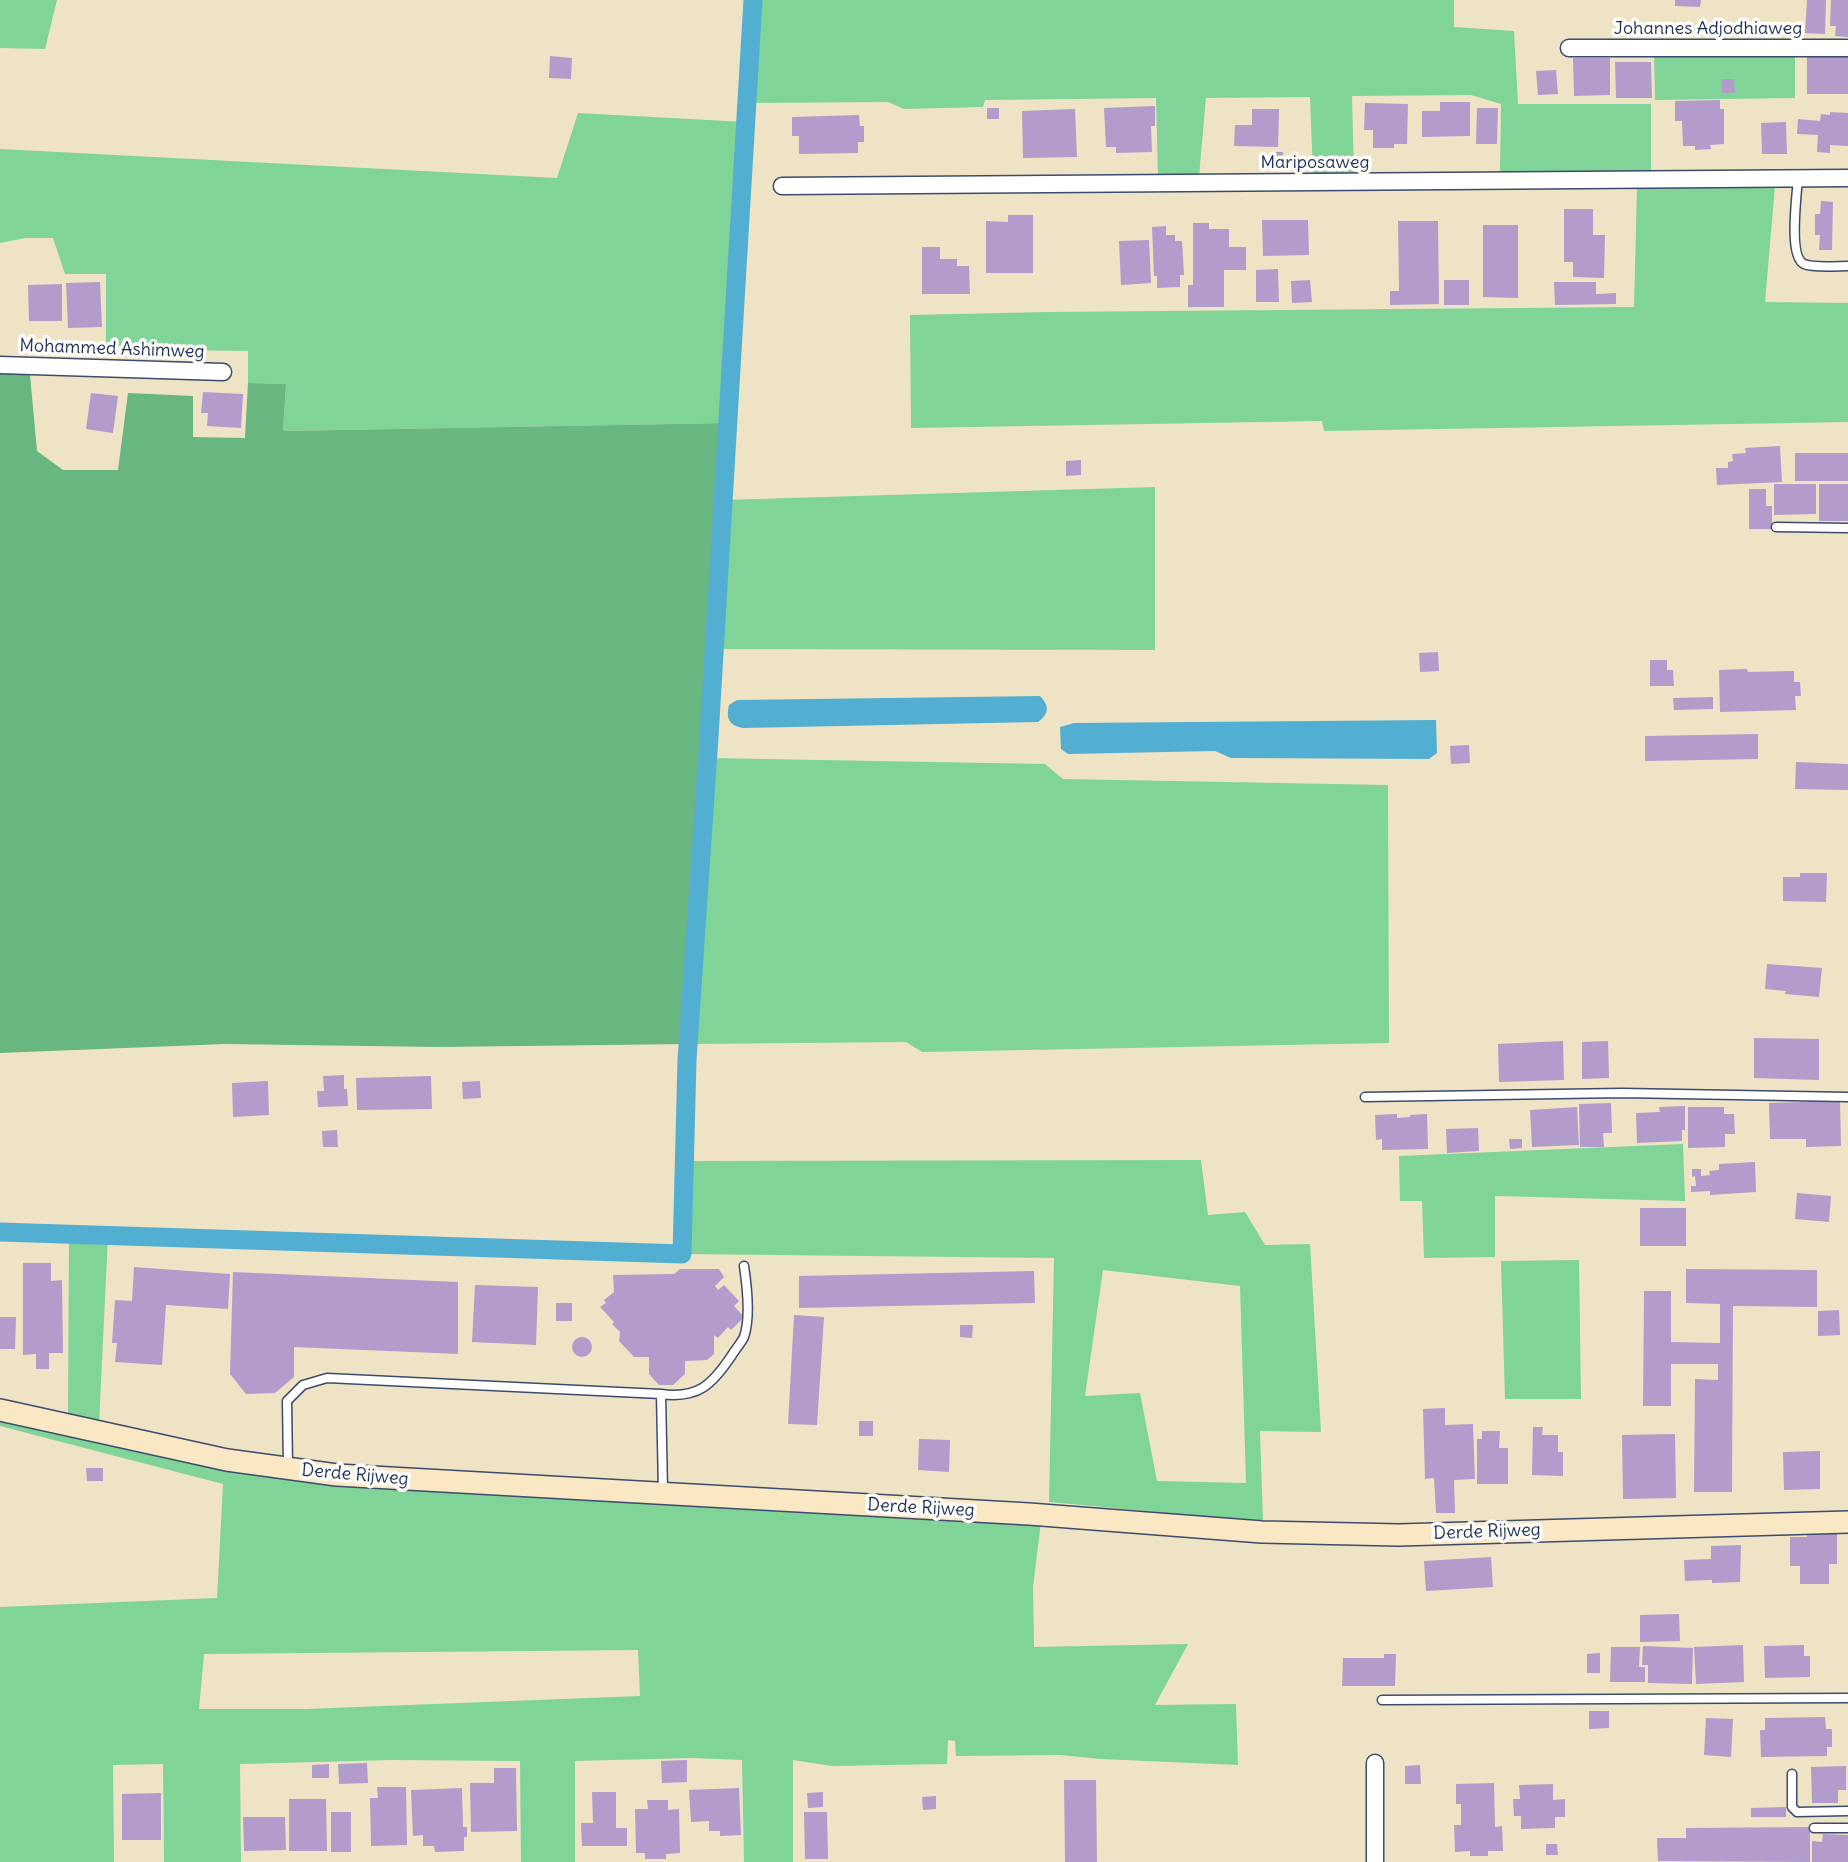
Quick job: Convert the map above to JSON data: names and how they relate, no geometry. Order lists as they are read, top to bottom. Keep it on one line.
{"streets":{"street":["Johannes Adjodhiaweg","Mariposaweg","Mohammed Ashimweg","Derde Rijweg"]}}
